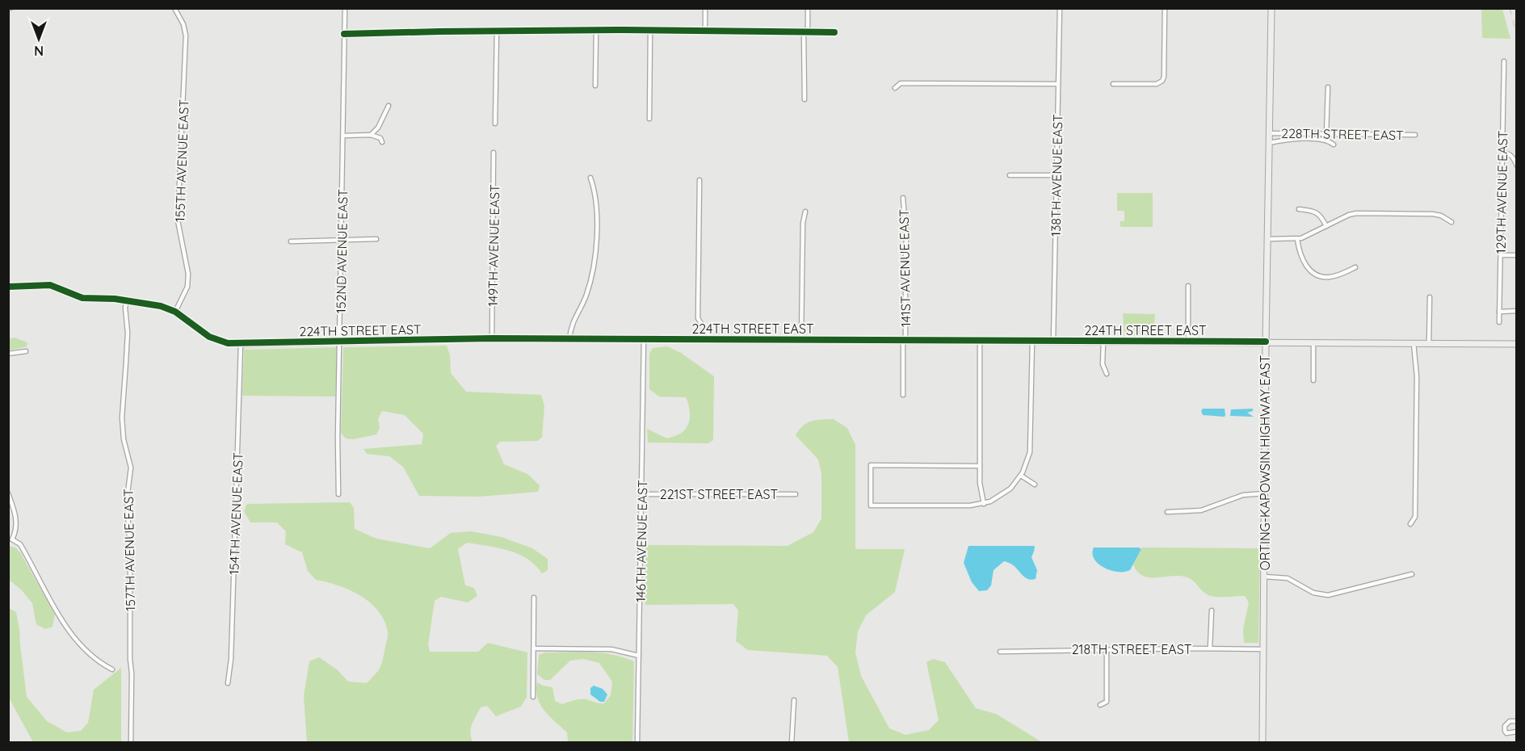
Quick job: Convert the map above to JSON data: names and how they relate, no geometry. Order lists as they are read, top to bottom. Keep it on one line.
{"streets":{"street":["228TH STREET EAST","155TH AVENUE EAST","138TH AVENUE EAST","129TH AVENUE EAST","149TH AVENUE EAST","152ND AVENUE EAST","141ST AVENUE EAST","224TH STREET EAST","ORTING-KAPOWSIN HIGHWAY EAST","221ST STREET EAST","154TH AVENUE EAST","146TH AVENUE EAST","157TH AVENUE EAST","218TH STREET EAST"]},"crossings":[["228TH STREET EAST","ORTING-KAPOWSIN HIGHWAY EAST"],["138TH AVENUE EAST","224TH STREET EAST"],["149TH AVENUE EAST","224TH STREET EAST"],["152ND AVENUE EAST","224TH STREET EAST"],["141ST AVENUE EAST","224TH STREET EAST"],["224TH STREET EAST","ORTING-KAPOWSIN HIGHWAY EAST"],["224TH STREET EAST","154TH AVENUE EAST"],["224TH STREET EAST","146TH AVENUE EAST"],["ORTING-KAPOWSIN HIGHWAY EAST","218TH STREET EAST"],["221ST STREET EAST","146TH AVENUE EAST"]],"north":"bottom"}
